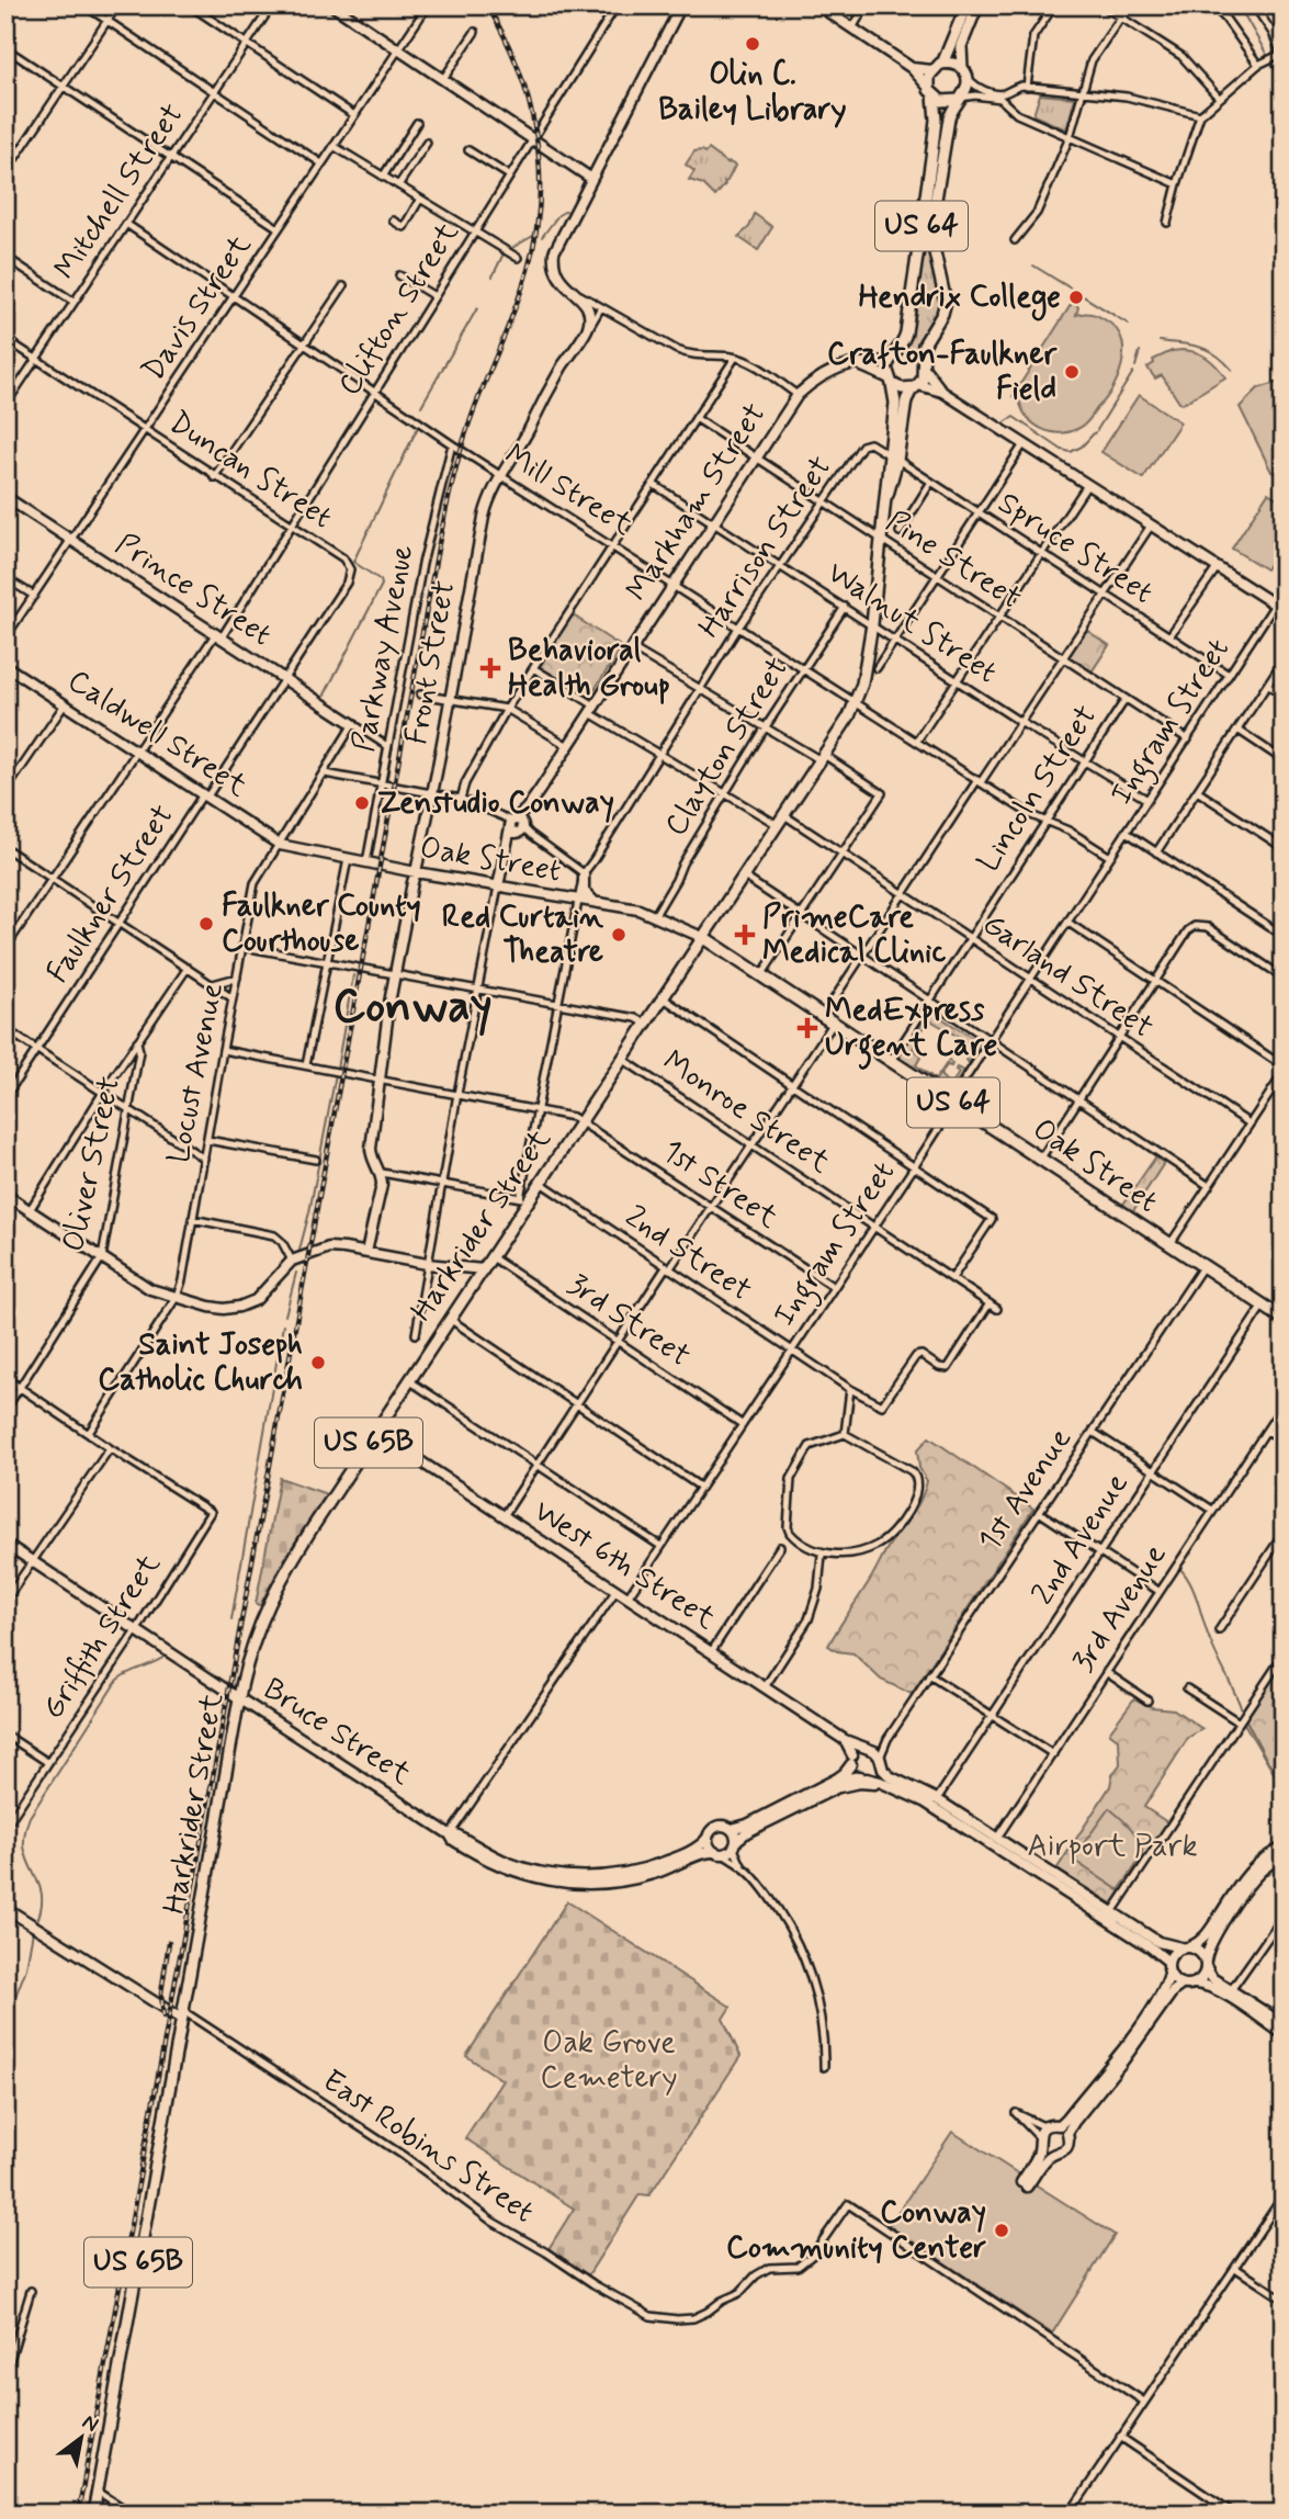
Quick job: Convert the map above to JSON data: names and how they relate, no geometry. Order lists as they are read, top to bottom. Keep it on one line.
{"streets":{"highway":["US 64","Oak Street"],"main road":["Harkrider Street","US 65B"],"street":["Mitchell Street","Davis Street","Clifton Street","Duncan Street","Mill Street","Markham Street","Harrison Street","Spruce Street","Pine Street","Prince Street","Walnut Street","Parkway Avenue","Front Street","Ingram Street","Caldwell Street","Clayton Street","Lincoln Street","Faulkner Street","Garland Street","Locust Avenue","Monroe Street","Oliver Street","1st Street","2nd Street","3rd Street","1st Avenue","2nd Avenue","West 6th Street","3rd Avenue","Griffith Street","Bruce Street","East Robins Street"]},"crossings":[["Mitchell Street","Duncan Street"],["Mitchell Street","Mill Street"],["US 64","Markham Street"],["US 64","Oak Street"],["US 64","Harkrider Street"],["US 64","1st Avenue"],["US 64","2nd Avenue"],["Davis Street","Duncan Street"],["Davis Street","Mill Street"],["Davis Street","Prince Street"],["Clifton Street","Duncan Street"],["Clifton Street","Mill Street"],["Clifton Street","Prince Street"],["Clifton Street","Caldwell Street"],["Duncan Street","Faulkner Street"],["Mill Street","Markham Street"],["Mill Street","Harrison Street"],["Mill Street","Parkway Avenue"],["Mill Street","Front Street"],["Mill Street","Ingram Street"],["Mill Street","Clayton Street"],["Mill Street","Lincoln Street"],["Mill Street","Harkrider Street"],["Markham Street","Pine Street"],["Markham Street","Walnut Street"],["Markham Street","Oak Street"],["Markham Street","Garland Street"],["Markham Street","Harkrider Street"],["Harrison Street","Spruce Street"],["Harrison Street","Pine Street"],["Harrison Street","Walnut Street"],["Harrison Street","Oak Street"],["Harrison Street","Garland Street"],["Harrison Street","1st Street"],["Harrison Street","Harkrider Street"],["Spruce Street","Ingram Street"],["Spruce Street","Harkrider Street"],["Pine Street","Ingram Street"],["Pine Street","Lincoln Street"],["Pine Street","Harkrider Street"],["Prince Street","Faulkner Street"],["Prince Street","Locust Avenue"],["Walnut Street","Ingram Street"],["Walnut Street","Clayton Street"],["Walnut Street","Lincoln Street"],["Walnut Street","Harkrider Street"],["Parkway Avenue","Oak Street"],["Front Street","Oak Street"],["Front Street","1st Street"],["Ingram Street","Oak Street"],["Ingram Street","Garland Street"],["Ingram Street","Monroe Street"],["Ingram Street","1st Street"],["Ingram Street","2nd Street"],["Ingram Street","3rd Street"],["Ingram Street","West 6th Street"],["Caldwell Street","Oak Street"],["Caldwell Street","Faulkner Street"],["Caldwell Street","Locust Avenue"],["Clayton Street","Oak Street"],["Clayton Street","Garland Street"],["Lincoln Street","Oak Street"],["Lincoln Street","Garland Street"],["Oak Street","Locust Avenue"],["Oak Street","Harkrider Street"],["Oak Street","1st Avenue"],["Garland Street","Harkrider Street"],["Locust Avenue","1st Street"],["Monroe Street","Harkrider Street"],["Monroe Street","2nd Street"],["1st Street","Harkrider Street"],["Harkrider Street","2nd Street"],["Harkrider Street","3rd Street"],["Harkrider Street","US 65B"],["Harkrider Street","West 6th Street"],["Harkrider Street","Bruce Street"],["Harkrider Street","East Robins Street"],["US 65B","East Robins Street"],["1st Avenue","West 6th Street"],["Griffith Street","Bruce Street"]],"districts":["Conway"],"parks":["Airport Park","Oak Grove Cemetery"],"places":{"other":["Olin C. Bailey Library","Hendrix College","Crafton-Faulkner Field","Zenstudio Conway","Faulkner County Courthouse","Red Curtain Theatre","Saint Joseph Catholic Church","Conway Community Center"],"health":["Behavioral Health Group","PrimeCare Medical Clinic","MedExpress Urgent Care"]},"north":"top right"}
